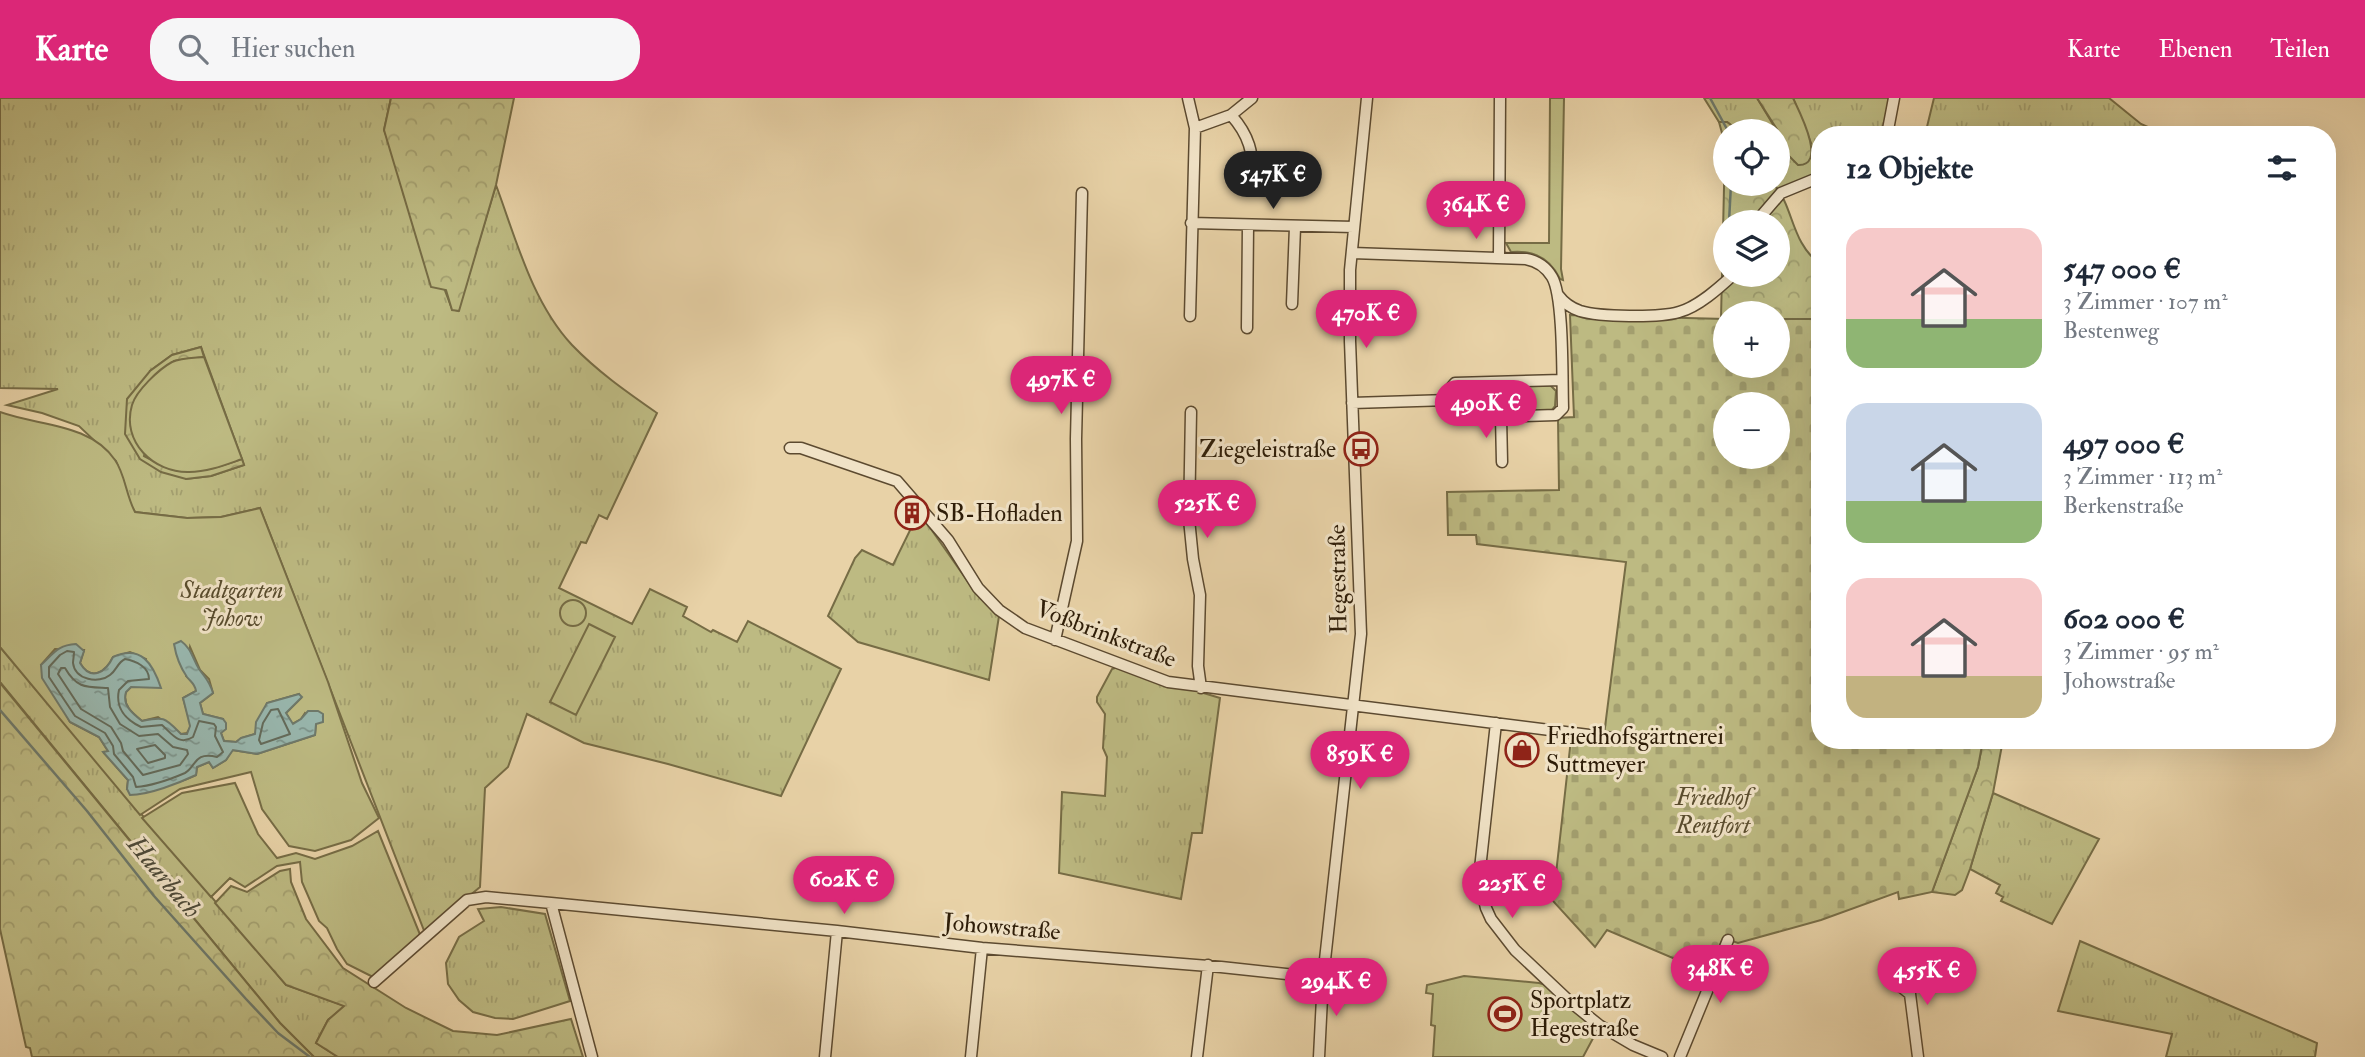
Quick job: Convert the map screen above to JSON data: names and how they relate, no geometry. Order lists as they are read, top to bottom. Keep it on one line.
{"streets":{"street":["Hegestraße","Voßbrinkstraße","Johowstraße"]},"crossings":[["Hegestraße","Voßbrinkstraße"],["Hegestraße","Johowstraße"]],"water":["Haarbach"],"parks":["Stadtgarten Johow","Friedhof Rentfort"],"places":{"bus stop":["Ziegeleistraße"],"building":["SB-Hofladen"],"shop":["Friedhofsgärtnerei Suttmeyer"],"sports":["Sportplatz Hegestraße"]},"page":{"header":"Karte","search":"Hier suchen","nav":["Karte","Ebenen","Teilen"],"map_buttons":["+","−"],"heading":"12 Objekte","price":["547K €","364K €","470K €","497K €","490K €","525K €","859K €","602K €","225K €","348K €","455K €","294K €"],"list":[{"name":"547 000 €","note":"3 Zimmer · 107 m² · Bestenweg"},{"name":"497 000 €","note":"3 Zimmer · 113 m² · Berkenstraße"},{"name":"602 000 €","note":"3 Zimmer · 95 m² · Johowstraße"}]}}
